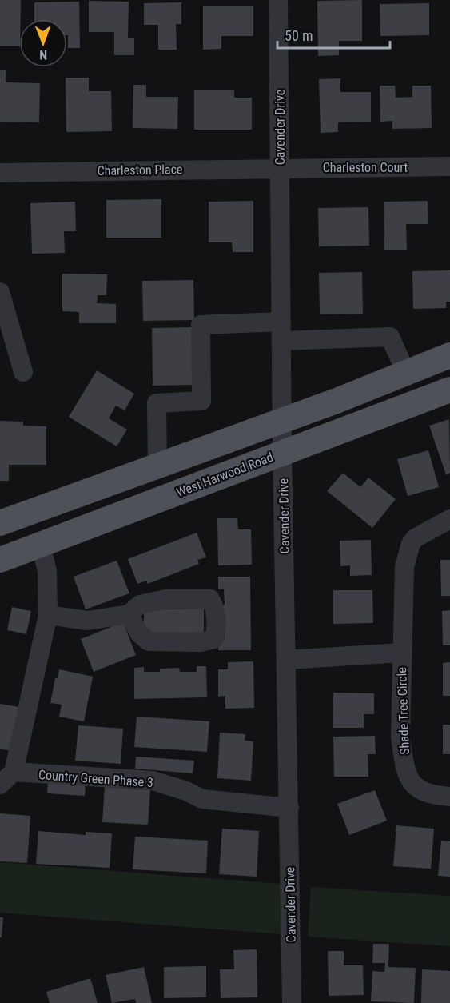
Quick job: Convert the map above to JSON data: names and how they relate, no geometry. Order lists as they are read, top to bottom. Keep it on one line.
{"streets":{"main road":["West Harwood Road"],"street":["Cavender Drive","Charleston Court","Charleston Place","Shade Tree Circle","Country Green Phase 3"]},"crossings":[["Cavender Drive","Charleston Court"],["Cavender Drive","Charleston Place"],["Cavender Drive","West Harwood Road"],["Cavender Drive","Shade Tree Circle"],["Cavender Drive","Country Green Phase 3"],["Charleston Court","Charleston Place"]],"scale_bar":"50 m","north":"bottom"}
